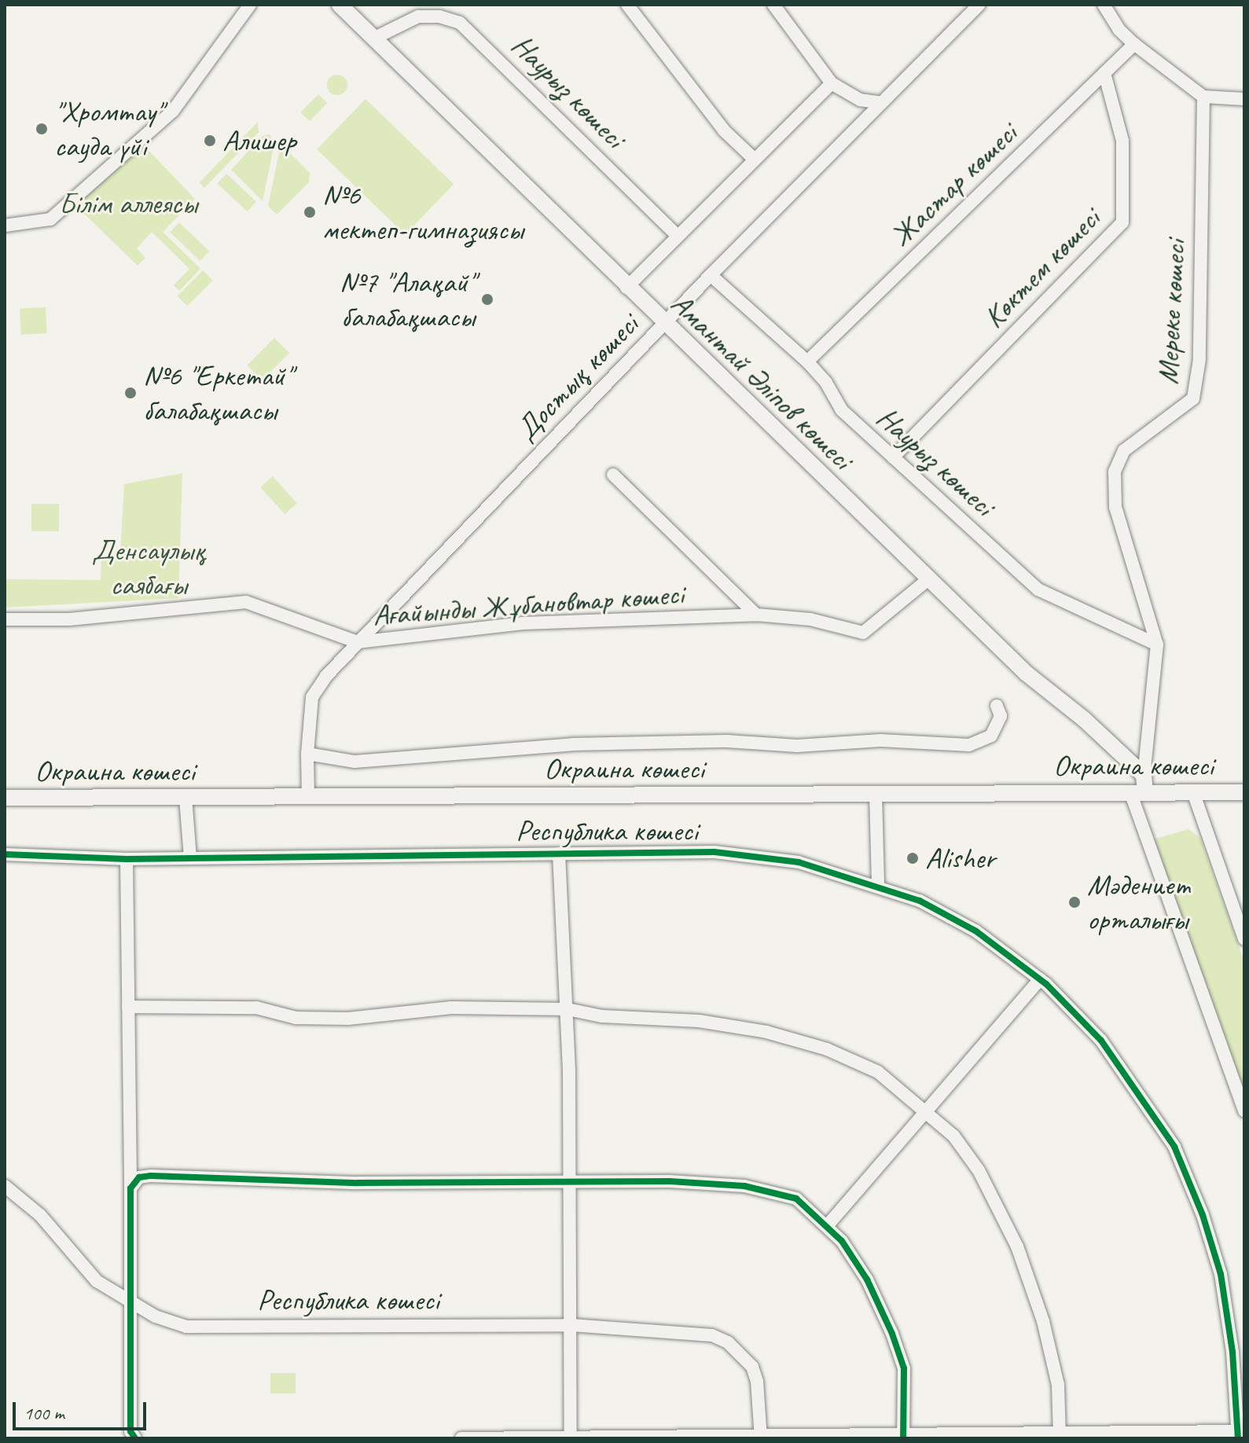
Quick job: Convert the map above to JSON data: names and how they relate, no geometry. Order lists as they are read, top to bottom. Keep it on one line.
{"streets":{"main road":["Амантай Әліпов көшесі","Окраина көшесі"],"street":["Наурыз көшесі","Жастар көшесі","Көктем көшесі","Мереке көшесі","Достық көшесі","Ағайынды Жұбановтар көшесі","Республика көшесі"]},"crossings":[["Наурыз көшесі","Жастар көшесі"],["Наурыз көшесі","Көктем көшесі"],["Наурыз көшесі","Мереке көшесі"],["Наурыз көшесі","Достық көшесі"],["Наурыз көшесі","Амантай Әліпов көшесі"],["Жастар көшесі","Көктем көшесі"],["Мереке көшесі","Амантай Әліпов көшесі"],["Достық көшесі","Амантай Әліпов көшесі"],["Достық көшесі","Ағайынды Жұбановтар көшесі"],["Достық көшесі","Окраина көшесі"],["Амантай Әліпов көшесі","Ағайынды Жұбановтар көшесі"]],"parks":["Білім аллеясы","Денсаулық саябағы"],"places":["\"Хромтау\" сауда үйі","Алишер","№6 мектеп-гимназиясы","№7 \"Алақай\" балабақшасы","№6 \"Еркетай\" балабақшасы","Alisher","Мәдениет орталығы"],"scale_bar":"100 m"}
